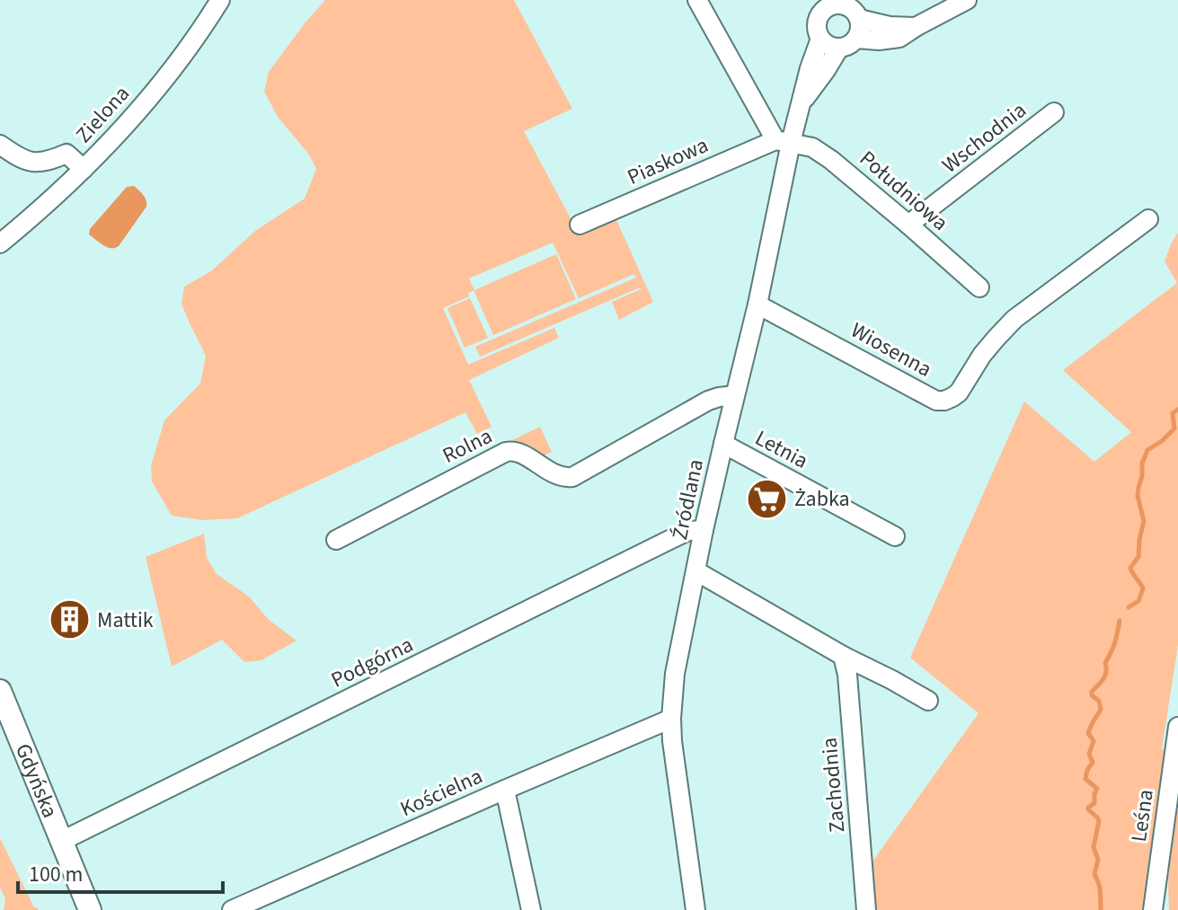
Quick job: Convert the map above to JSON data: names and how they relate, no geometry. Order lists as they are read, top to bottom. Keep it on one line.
{"streets":{"main road":["Gdyńska"],"street":["Zielona","Wschodnia","Piaskowa","Południowa","Wiosenna","Rolna","Letnia","Źródlana","Podgórna","Zachodnia","Kościelna","Leśna"]},"crossings":[["Wschodnia","Południowa"],["Piaskowa","Południowa"],["Piaskowa","Źródlana"],["Południowa","Źródlana"],["Wiosenna","Źródlana"],["Rolna","Źródlana"],["Letnia","Źródlana"],["Źródlana","Podgórna"],["Źródlana","Kościelna"],["Podgórna","Gdyńska"]],"places":{"supermarket":["Żabka"],"building":["Mattik"]},"scale_bar":"100 m"}
